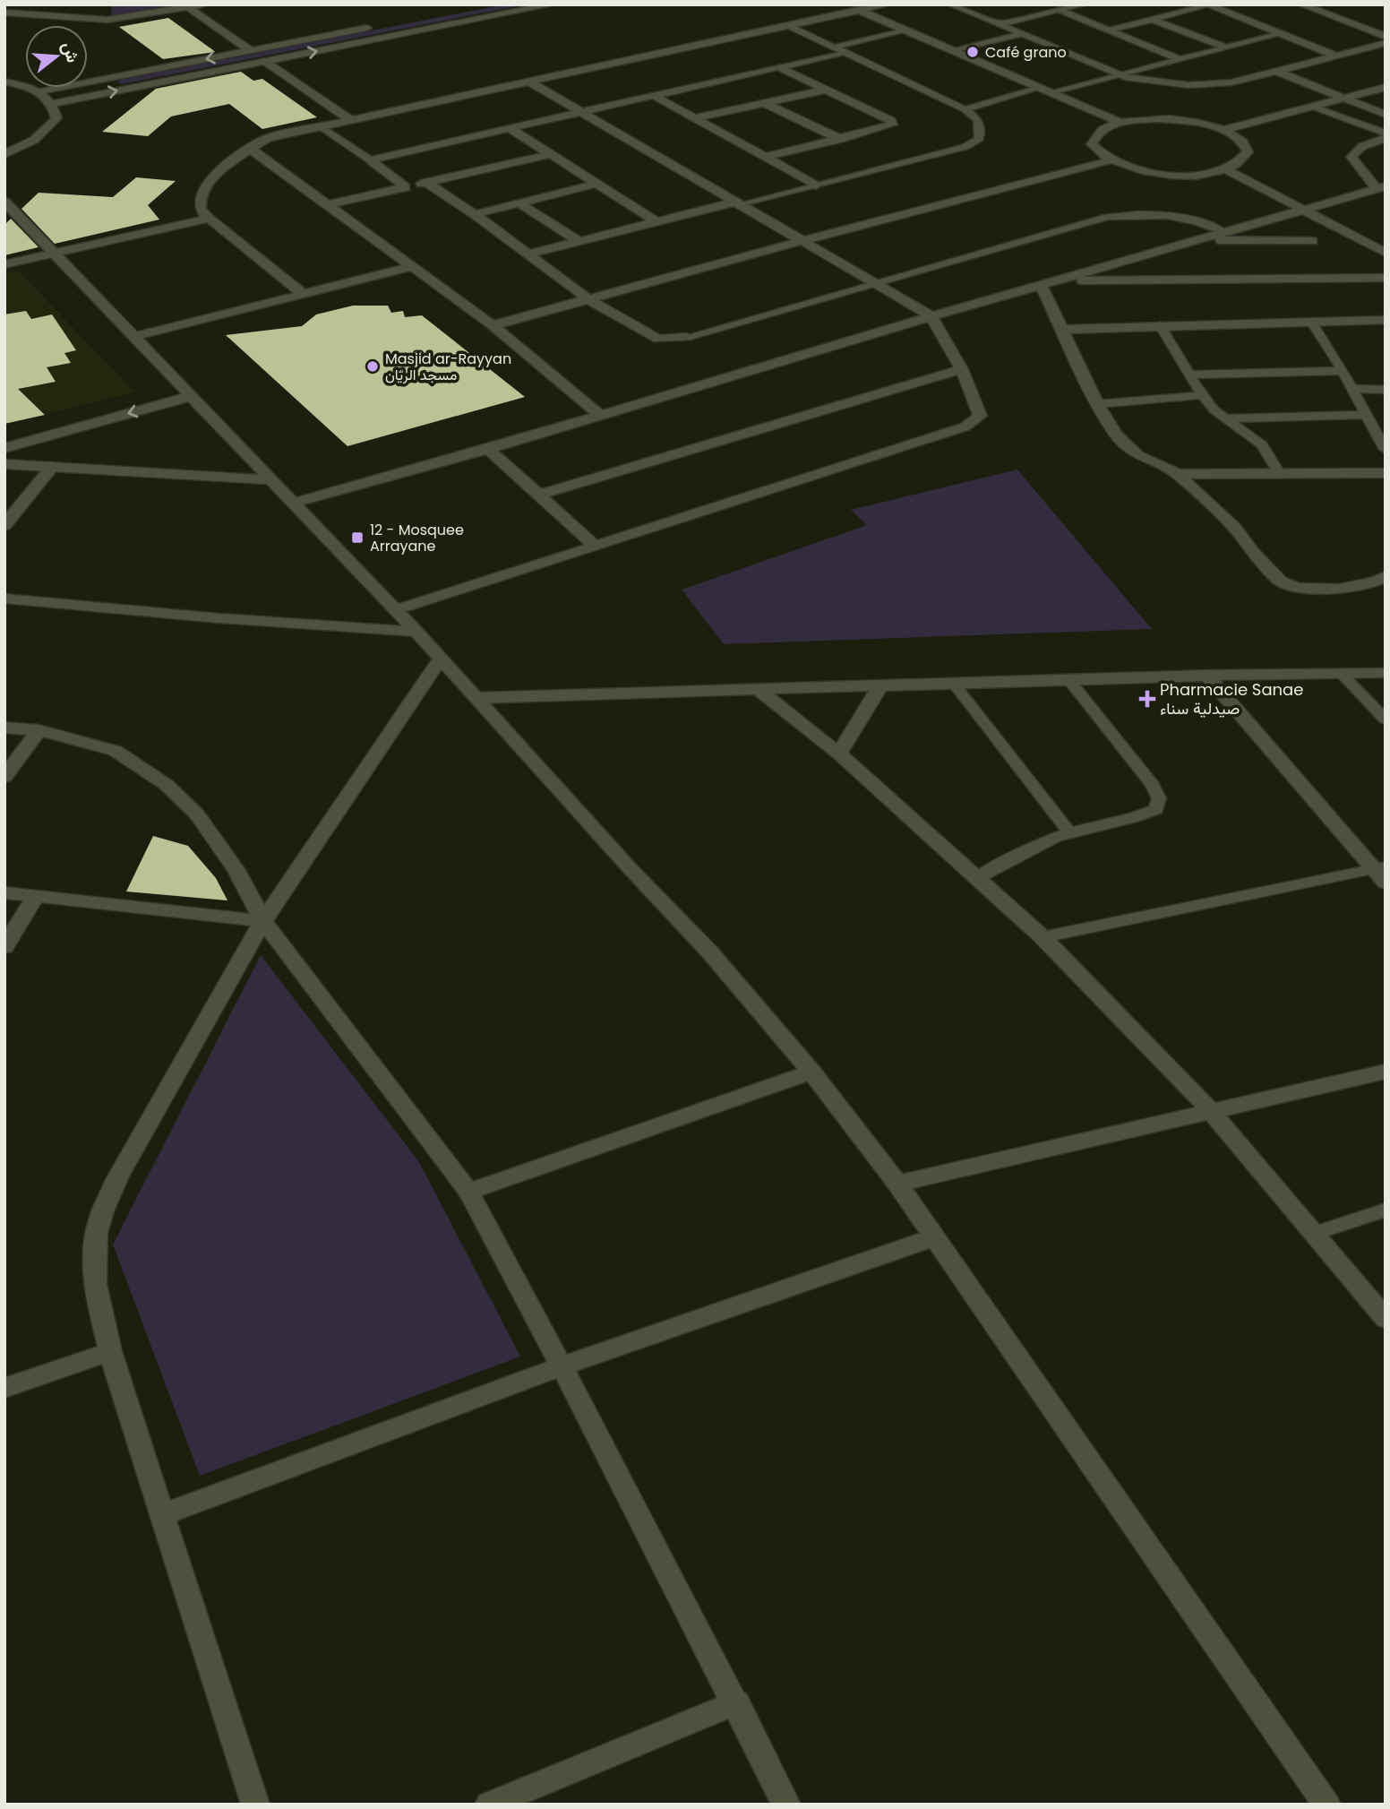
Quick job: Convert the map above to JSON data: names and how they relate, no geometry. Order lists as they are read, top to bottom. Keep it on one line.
{"places":{"other":["Café grano","Masjid ar-Rayyan مسجد الريّان"],"transit":["12 - Mosquee Arrayane"],"health":["Pharmacie Sanae صيدلية سناء"]},"north":"right"}
